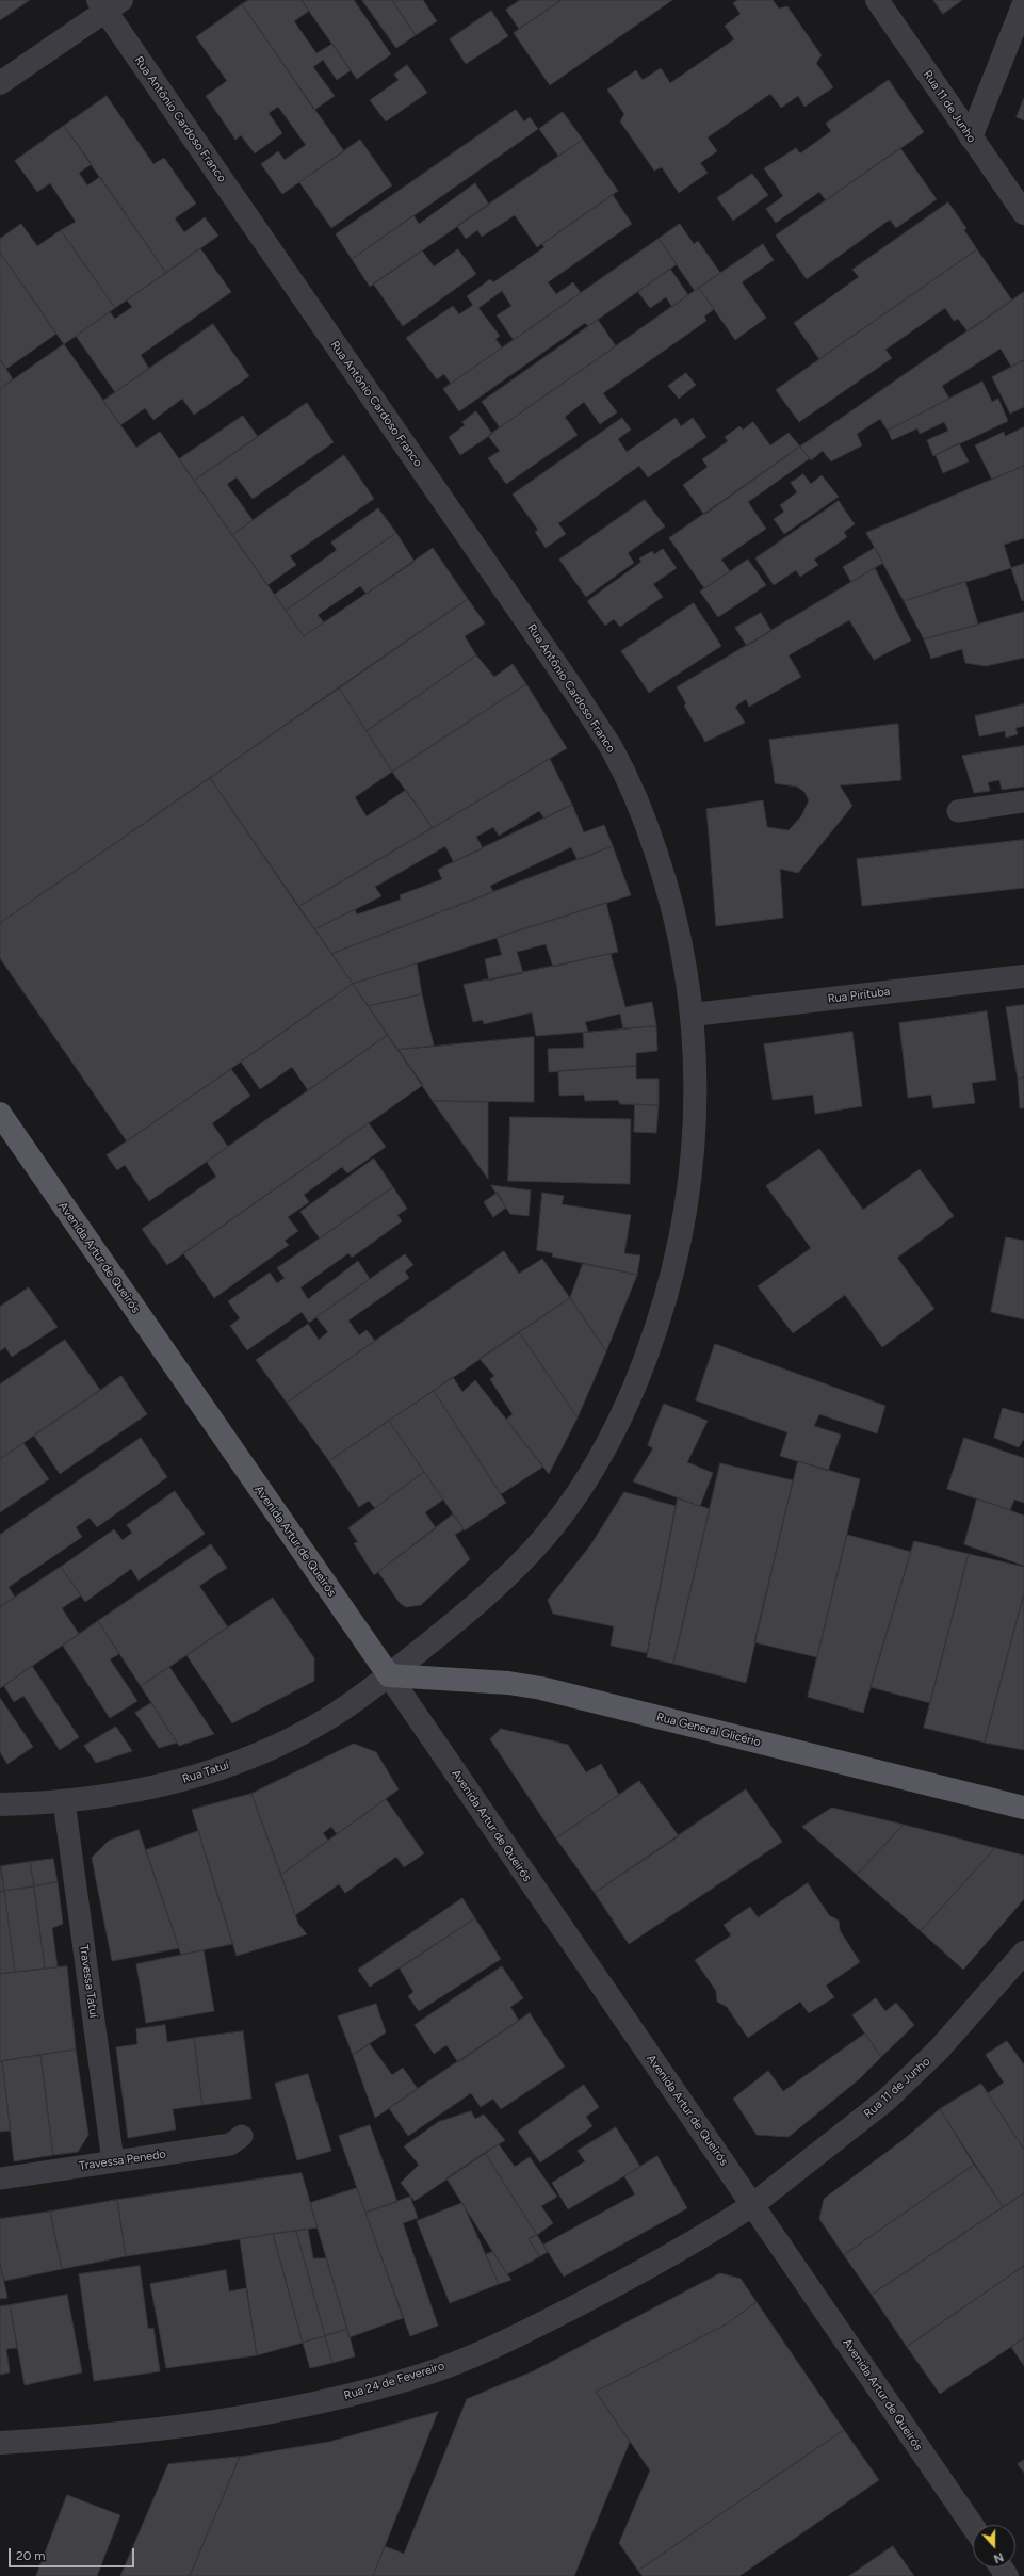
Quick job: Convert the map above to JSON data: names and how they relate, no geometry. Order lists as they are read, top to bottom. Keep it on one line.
{"streets":{"main road":["Avenida Artur de Queirós","Rua General Glicério"],"street":["Rua 11 de Junho","Rua Antônio Cardoso Franco","Rua Pirituba","Rua Tatuí","Rua 24 de Fevereiro"],"lane":["Travessa Tatuí","Travessa Penedo"]},"crossings":[["Rua 11 de Junho","Avenida Artur de Queirós"],["Rua 11 de Junho","Rua 24 de Fevereiro"],["Rua Antônio Cardoso Franco","Rua Pirituba"],["Rua Antônio Cardoso Franco","Avenida Artur de Queirós"],["Rua Antônio Cardoso Franco","Rua General Glicério"],["Rua Antônio Cardoso Franco","Rua Tatuí"],["Avenida Artur de Queirós","Rua General Glicério"],["Avenida Artur de Queirós","Rua Tatuí"],["Avenida Artur de Queirós","Rua 24 de Fevereiro"],["Rua General Glicério","Rua Tatuí"],["Rua Tatuí","Travessa Tatuí"],["Travessa Tatuí","Travessa Penedo"]],"scale_bar":"20 m","north":"bottom"}
